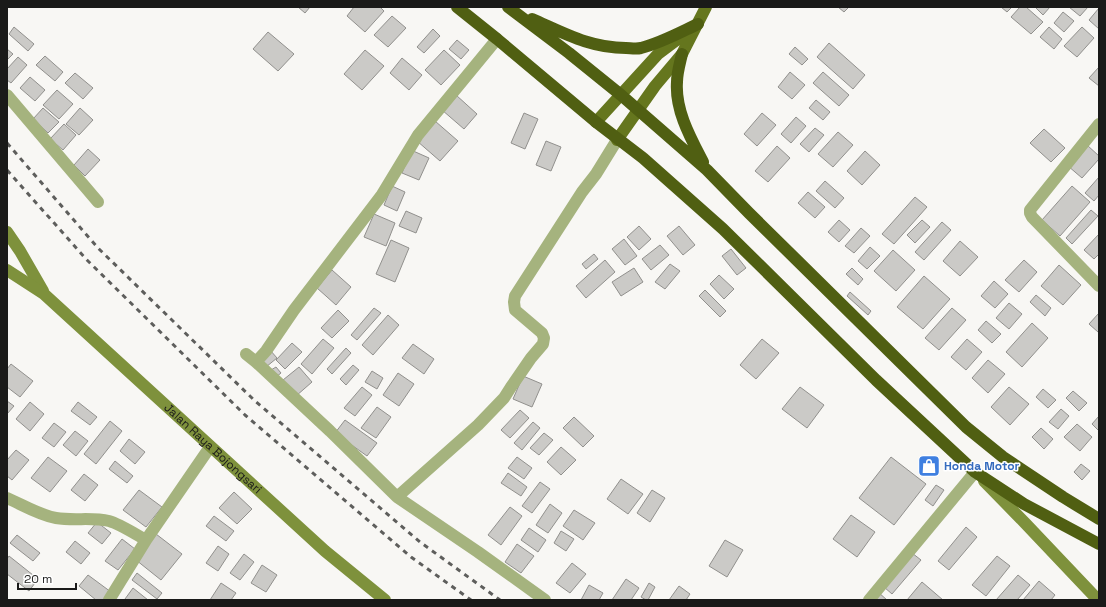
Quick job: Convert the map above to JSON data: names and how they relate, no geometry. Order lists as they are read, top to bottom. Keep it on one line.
{"streets":{"street":["Jalan Raya Bojongsari"]},"places":{"shop":["Honda Motor"]},"scale_bar":"20 m"}
